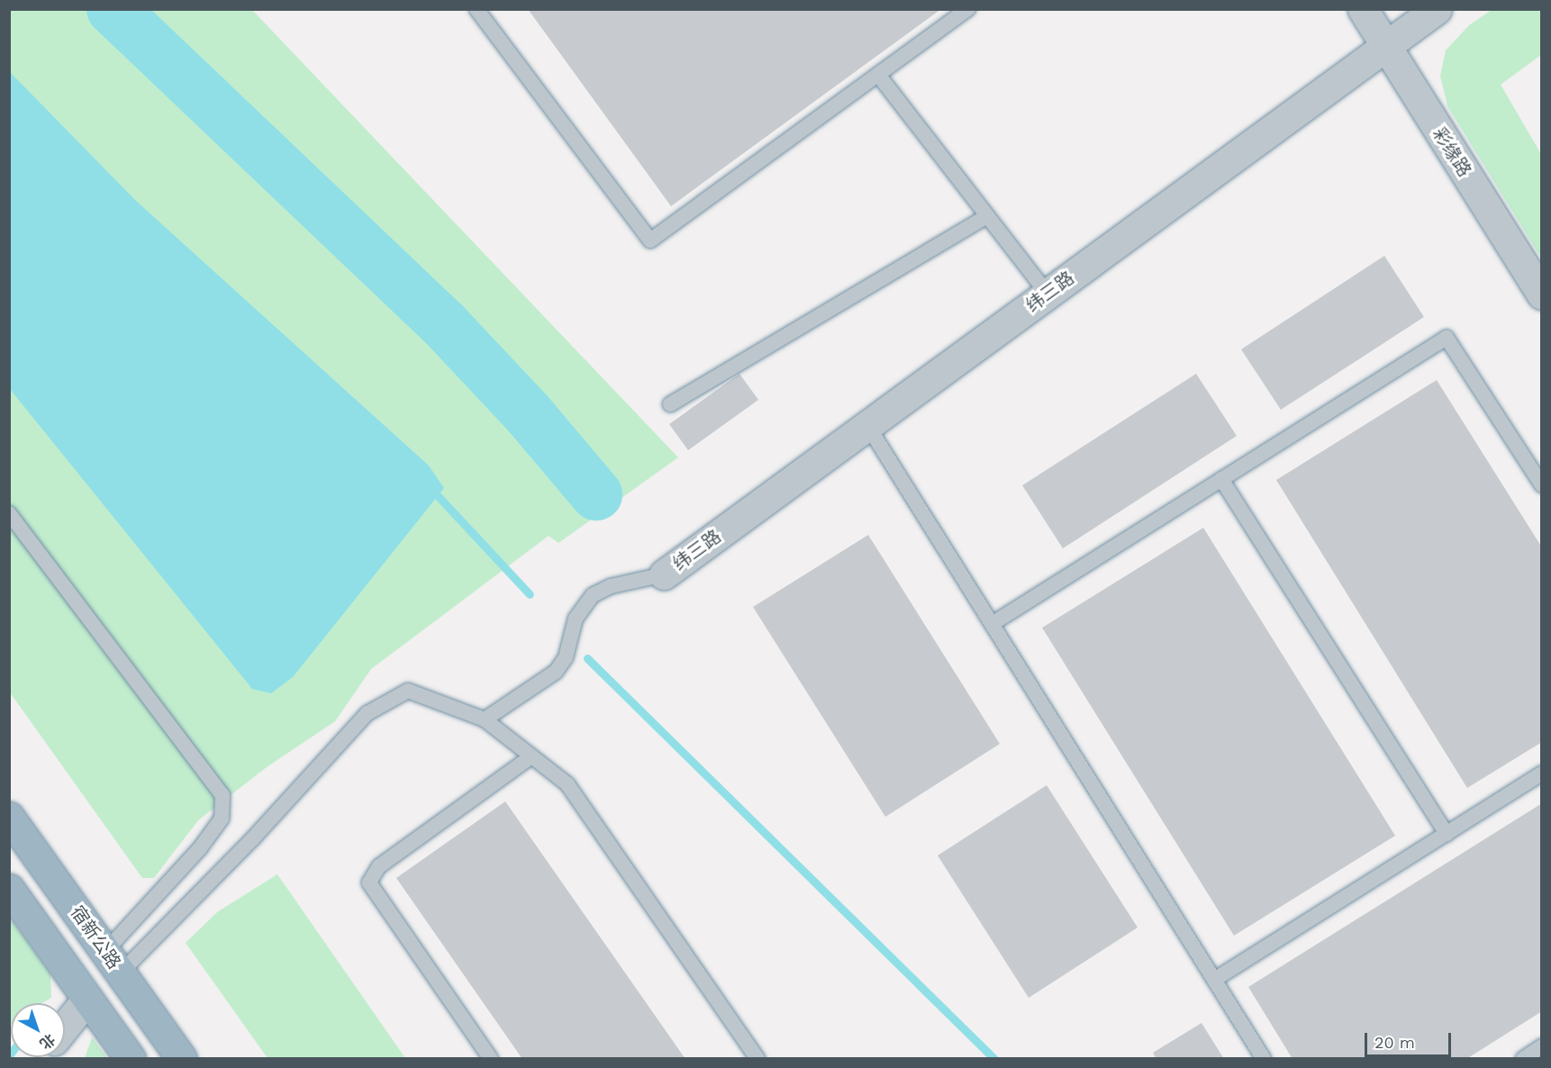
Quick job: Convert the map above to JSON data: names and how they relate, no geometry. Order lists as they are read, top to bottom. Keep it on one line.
{"streets":{"highway":["宿新公路"],"street":["彩缘路","纬三路"]},"crossings":[["彩缘路","纬三路"]],"scale_bar":"20 m","north":"bottom right"}
